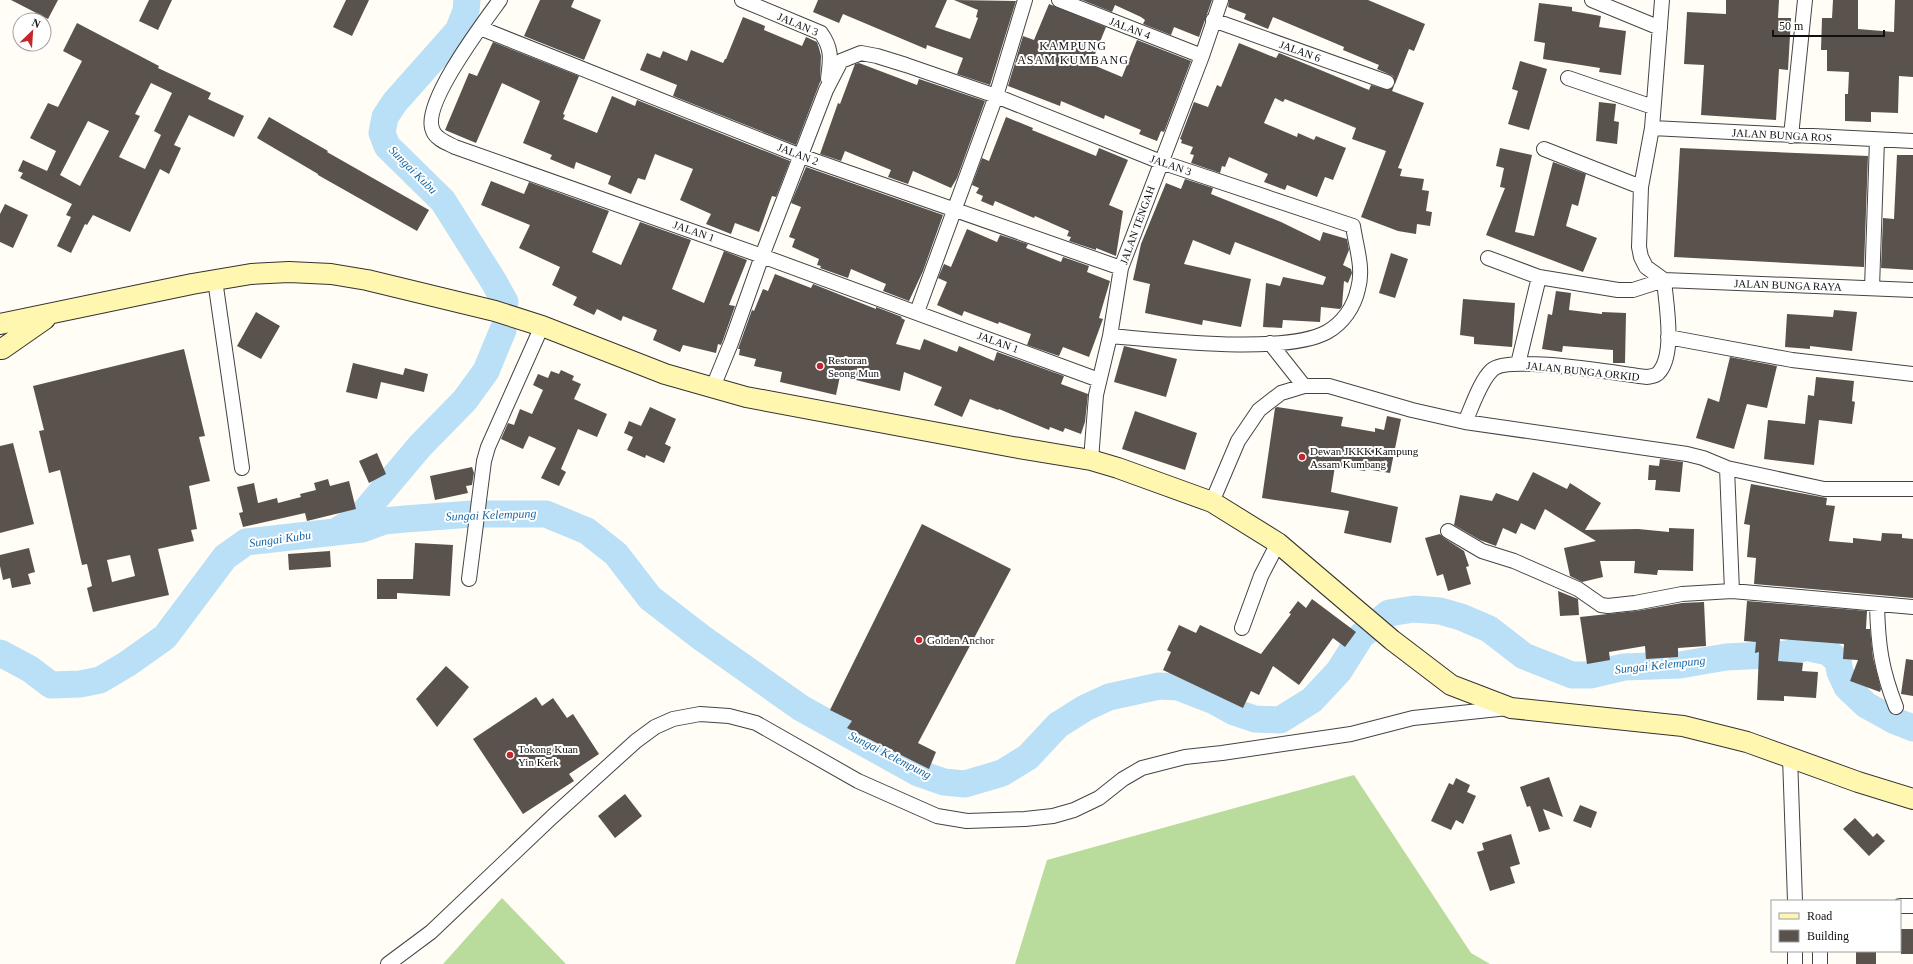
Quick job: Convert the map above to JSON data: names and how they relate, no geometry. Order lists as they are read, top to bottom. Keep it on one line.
{"streets":{"street":["JALAN 3","JALAN 4","JALAN 6","JALAN BUNGA ROS","JALAN 2","JALAN TENGAH","JALAN 1","JALAN BUNGA RAYA","JALAN BUNGA ORKID"]},"crossings":[["JALAN 3","JALAN TENGAH"],["JALAN 4","JALAN TENGAH"],["JALAN 6","JALAN TENGAH"],["JALAN 2","JALAN TENGAH"],["JALAN 2","JALAN 1"],["JALAN TENGAH","JALAN 1"],["JALAN BUNGA RAYA","JALAN BUNGA ORKID"]],"districts":["KAMPUNG ASAM KUMBANG"],"water":["Sungai Kubu","Sungai Kelempung"],"places":["Restoran Seong Mun","Dewan JKKK Kampung Assam Kumbang","Golden Anchor","Tokong Kuan Yin Kerk"],"legend":["Road","Building"],"scale_bar":"50 m","north":"top right"}
